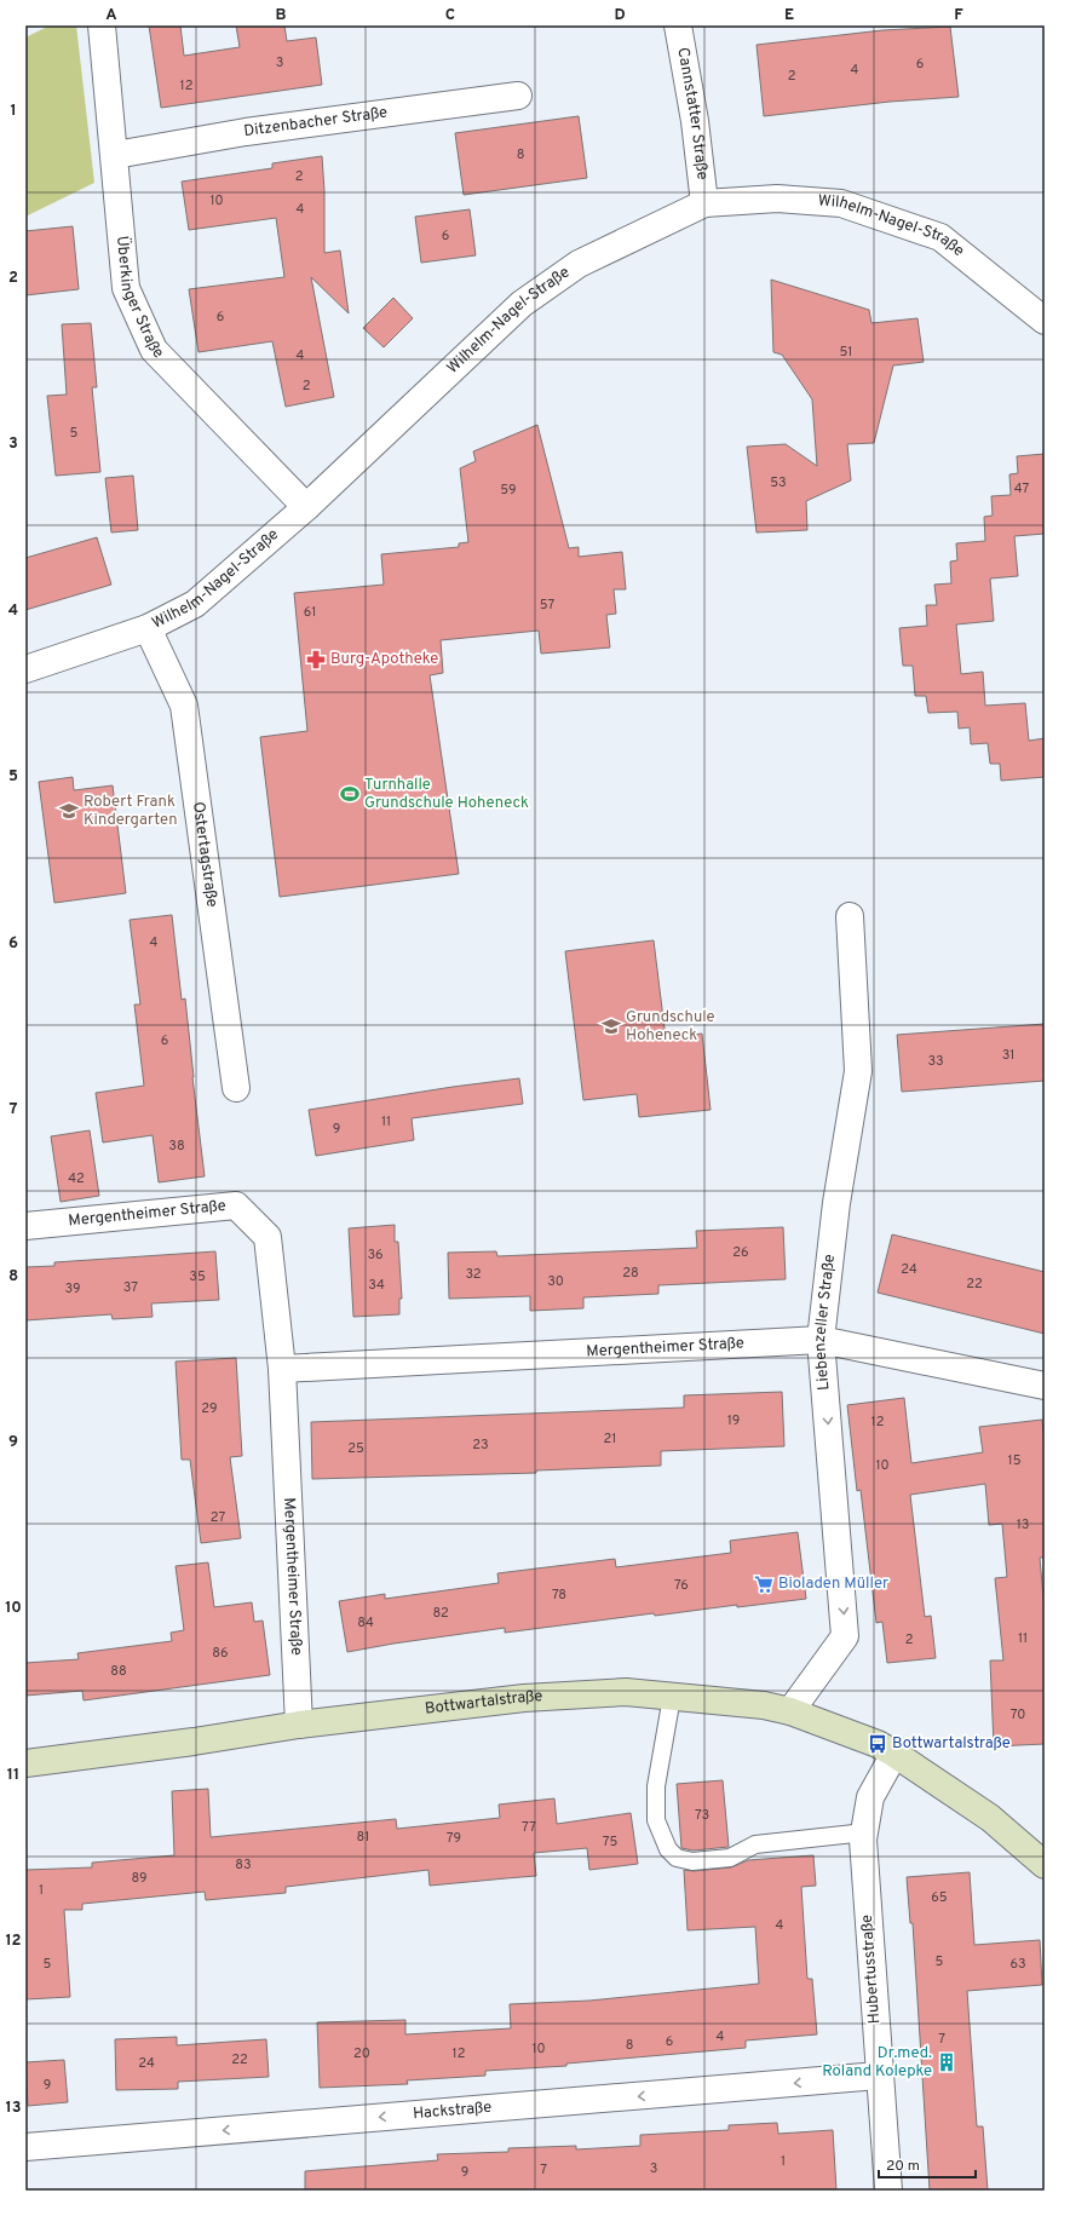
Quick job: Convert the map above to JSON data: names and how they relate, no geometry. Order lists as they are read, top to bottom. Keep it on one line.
{"streets":{"main road":["Bottwartalstraße"],"street":["Cannstatter Straße","Ditzenbacher Straße","Wilhelm-Nagel-Straße","Überkinger Straße","Ostertagstraße","Mergentheimer Straße","Liebenzeller Straße","Hubertusstraße","Hackstraße"]},"crossings":[["Cannstatter Straße","Wilhelm-Nagel-Straße"],["Ditzenbacher Straße","Überkinger Straße"],["Wilhelm-Nagel-Straße","Überkinger Straße"],["Wilhelm-Nagel-Straße","Ostertagstraße"],["Mergentheimer Straße","Liebenzeller Straße"],["Mergentheimer Straße","Bottwartalstraße"],["Liebenzeller Straße","Bottwartalstraße"],["Bottwartalstraße","Hubertusstraße"],["Hubertusstraße","Hackstraße"]],"one_way":["Liebenzeller Straße","Hackstraße"],"places":{"pharmacy":["Burg-Apotheke"],"sports":["Turnhalle Grundschule Hoheneck"],"school or university":["Robert Frank Kindergarten","Grundschule Hoheneck"],"supermarket":["Bioladen Müller"],"bus stop":["Bottwartalstraße"],"building":["Dr.med. Roland Kolepke"]},"house_numbers":["3","6","4","2","12","8","2","10","4","6","6","51","4","2","5","53","47","59","57","61","4","6","31","33","11","9","38","42","26","36","24","28","32","35","30","22","34","37","39","29","19","12","21","23","25","15","10","27","13","76","78","82","84","11","2","86","88","70","73","77","81","79","75","83","89","1","65","4","5","5","63","4","7","6","8","10","20","12","22","24","9","1","3","7","9"],"scale_bar":"20 m","grid":{"columns":["A","B","C","D","E","F"],"rows":["1","2","3","4","5","6","7","8","9","10","11","12","13"]}}
